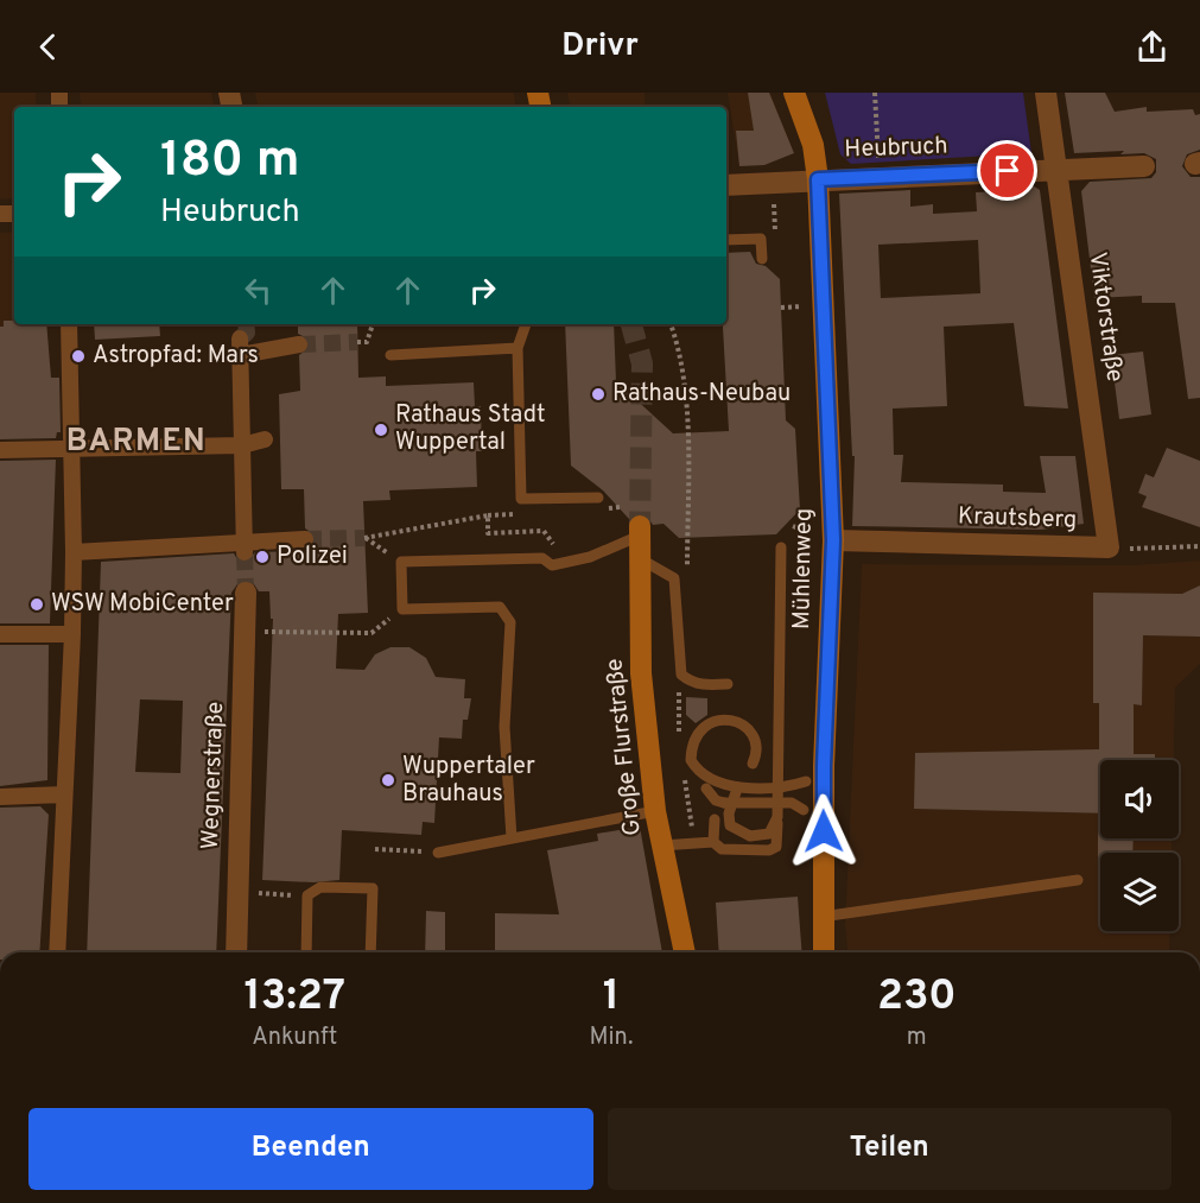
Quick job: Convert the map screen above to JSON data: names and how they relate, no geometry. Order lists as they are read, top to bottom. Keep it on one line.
{"streets":{"main road":["Mühlenweg","Große Flurstraße"],"street":["Heubruch","Viktorstraße","Krautsberg","Wegnerstraße"]},"crossings":[["Heubruch","Viktorstraße"],["Heubruch","Mühlenweg"],["Viktorstraße","Krautsberg"],["Krautsberg","Mühlenweg"]],"districts":["BARMEN"],"places":["Astropfad: Mars","Rathaus-Neubau","Rathaus Stadt Wuppertal","Polizei","WSW MobiCenter","Wuppertaler Brauhaus"],"page":{"header":"Drivr","turn":["180 m","Heubruch"],"eta":["13:27","Ankunft","1","Min.","230","m"],"buttons":["Beenden","Teilen"]}}
